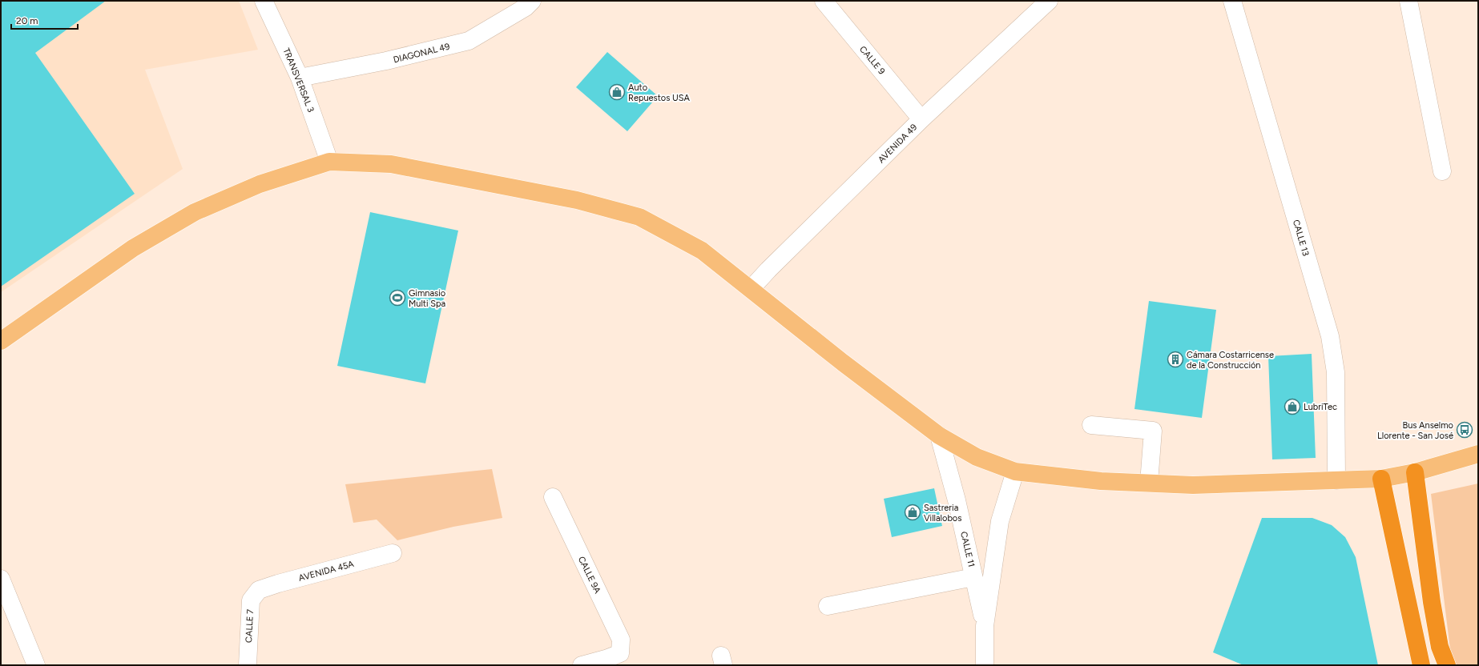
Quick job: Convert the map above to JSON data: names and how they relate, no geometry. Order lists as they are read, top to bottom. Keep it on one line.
{"streets":{"street":["DIAGONAL 49","CALLE 9","TRANSVERSAL 3","AVENIDA 49","CALLE 13","CALLE 11","AVENIDA 45A","CALLE 9A","CALLE 7"]},"crossings":[["DIAGONAL 49","TRANSVERSAL 3"],["CALLE 9","AVENIDA 49"],["AVENIDA 45A","CALLE 7"]],"places":{"shop":["Auto Repuestos USA","LubriTec","Sastreria Villalobos"],"sports":["Gimnasio Multi Spa"],"building":["Cámara Costarricense de la Construcción"],"bus stop":["Bus Anselmo Llorente - San José"]},"scale_bar":"20 m"}
